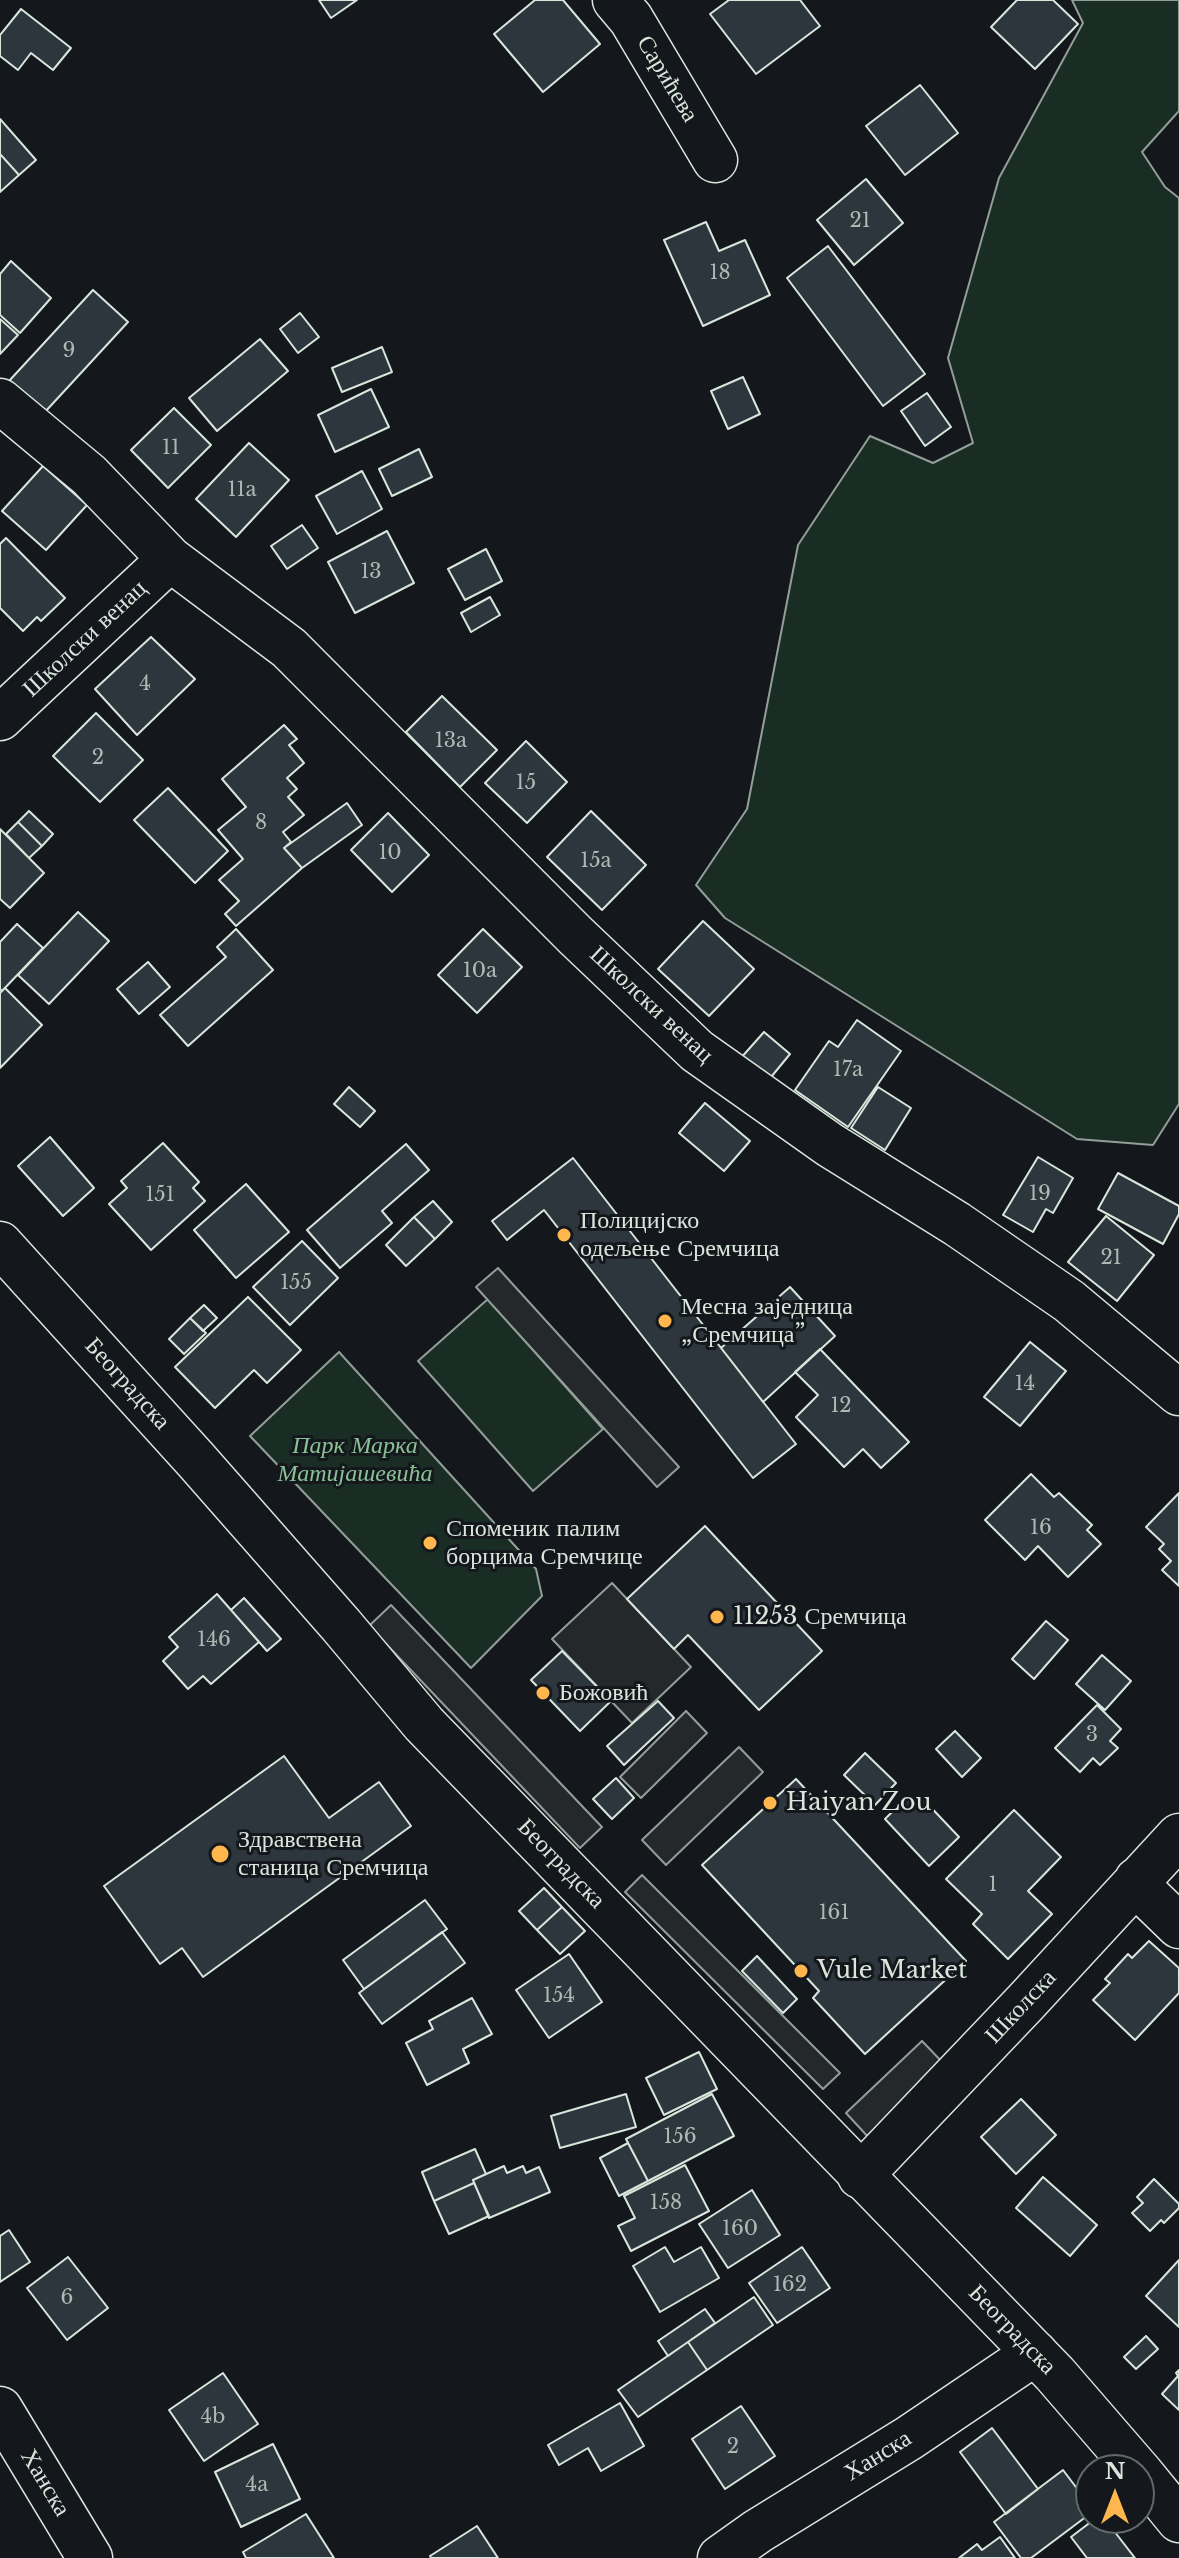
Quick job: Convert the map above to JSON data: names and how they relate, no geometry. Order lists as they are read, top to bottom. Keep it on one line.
{"streets":{"street":["Сарићева","Школски венац","Београдска","Школска","Ханска"]},"crossings":[["Београдска","Школска"],["Београдска","Ханска"]],"parks":["Парк Марка Матијашевића"],"places":["Полицијско одељење Сремчица","Месна заједница „Сремчица”","Споменик палим борцима Сремчице","11253 Сремчица","Божовић","Haiyan Zou","Здравствена станица Сремчица","Vule Market"],"house_numbers":["21","18","9","11","11a","13","4","13a","2","15","8","10","15a","10a","17a","19","151","21","155","14","12","16","146","3","1","161","154","156","158","160","162","6","4b","2","4a"],"north":"top"}
